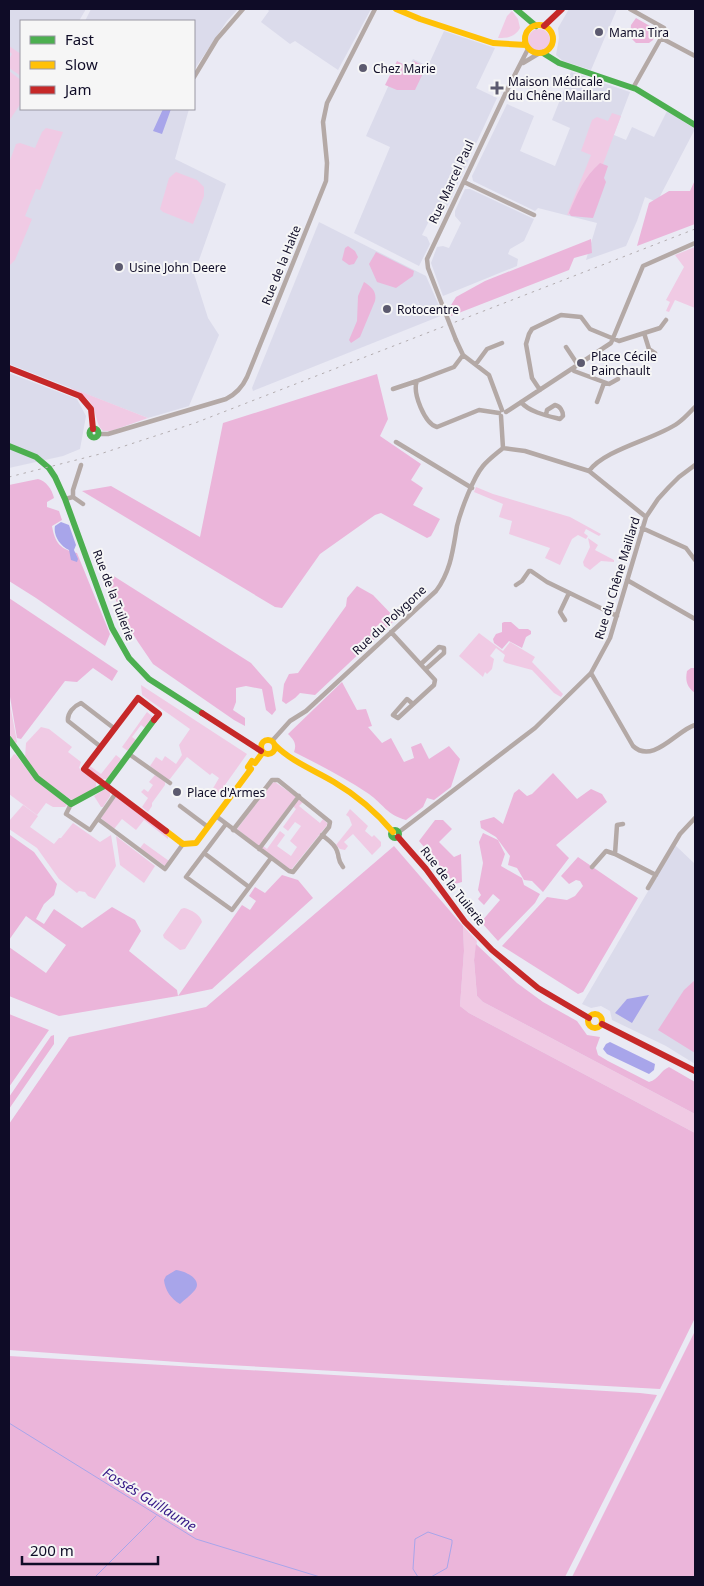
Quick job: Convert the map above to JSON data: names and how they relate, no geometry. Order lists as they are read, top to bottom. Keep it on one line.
{"streets":{"street":["Rue Marcel Paul","Rue de la Halte","Rue du Chêne Maillard","Rue de la Tuilerie","Rue du Polygone"]},"crossings":[["Rue du Chêne Maillard","Rue de la Tuilerie"],["Rue de la Tuilerie","Rue du Polygone"]],"water":["Fossés Guillaume"],"places":{"other":["Mama Tira","Chez Marie","Usine John Deere","Rotocentre","Place Cécile Painchault","Place d'Armes"],"health":["Maison Médicale du Chêne Maillard"]},"legend":["Fast","Slow","Jam"],"scale_bar":"200 m"}
